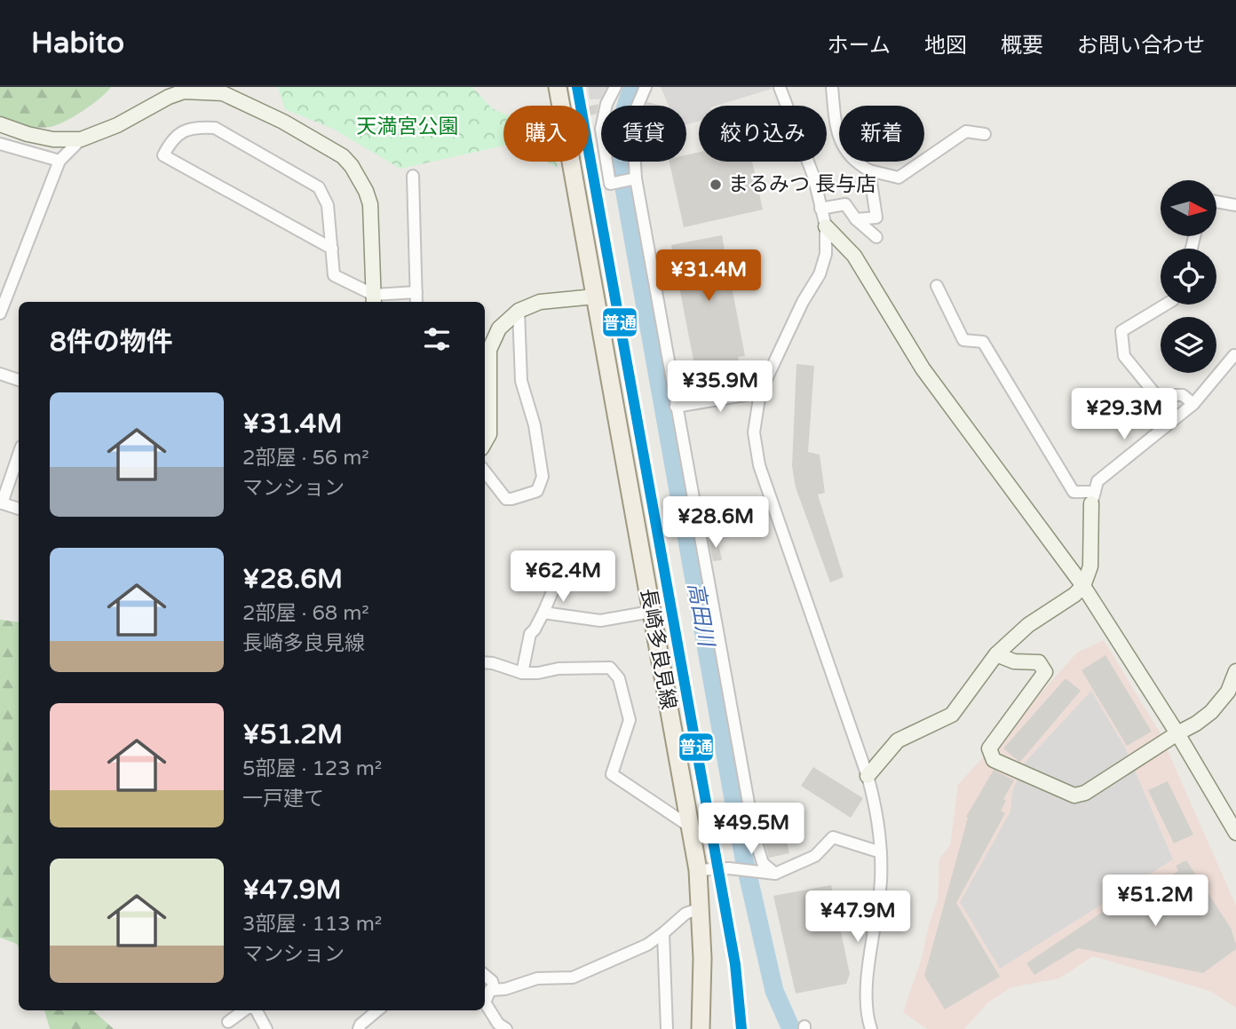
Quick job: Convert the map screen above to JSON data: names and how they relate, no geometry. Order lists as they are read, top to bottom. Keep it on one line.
{"streets":{"main road":["長崎多良見線"]},"water":["高田川"],"parks":["天満宮公園"],"places":["まるみつ 長与店"],"lines":["transit line 普通"],"north":"right","page":{"header":"Habito","nav":["ホーム","地図","概要","お問い合わせ"],"chip":["購入","賃貸","絞り込み","新着"],"price":["¥31.4M","¥35.9M","¥29.3M","¥28.6M","¥62.4M","¥49.5M","¥51.2M","¥47.9M"],"heading":"8件の物件","list":[{"name":"¥31.4M","note":"2部屋 · 56 m² · マンション"},{"name":"¥28.6M","note":"2部屋 · 68 m² · 長崎多良見線"},{"name":"¥51.2M","note":"5部屋 · 123 m² · 一戸建て"},{"name":"¥47.9M","note":"3部屋 · 113 m² · マンション"}]}}
